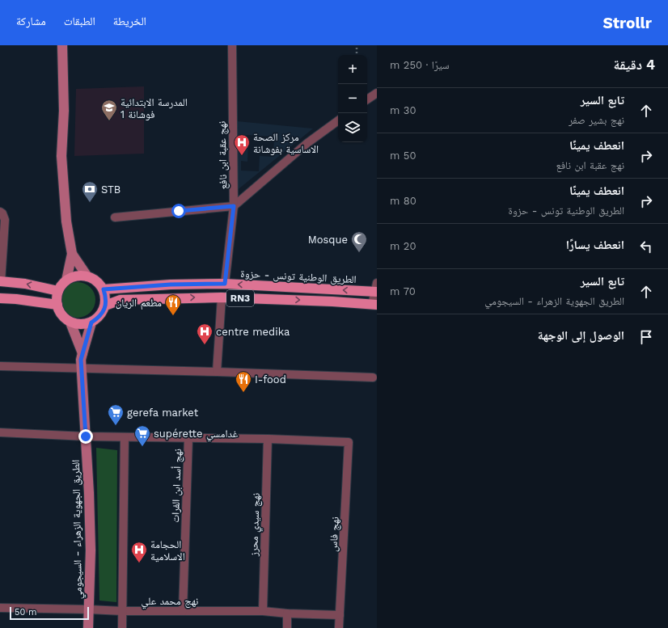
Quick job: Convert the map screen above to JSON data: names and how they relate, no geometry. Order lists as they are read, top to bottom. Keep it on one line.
{"streets":{"main road":["الطريق الوطنية تونس - حزوة","RN3","الطريق الجهوية الزهراء - السيجومي"],"street":["نهج عقبة ابن نافع","نهج أسد ابن الفرات","نهج سيدي محرز","نهج فاس","نهج محمد علي"]},"crossings":[["نهج عقبة ابن نافع","الطريق الوطنية تونس - حزوة"],["الطريق الوطنية تونس - حزوة","RN3"],["الطريق الوطنية تونس - حزوة","الطريق الجهوية الزهراء - السيجومي"],["RN3","الطريق الجهوية الزهراء - السيجومي"],["نهج أسد ابن الفرات","نهج محمد علي"],["نهج سيدي محرز","نهج فاس"],["نهج سيدي محرز","نهج محمد علي"],["الطريق الجهوية الزهراء - السيجومي","نهج محمد علي"],["نهج فاس","نهج محمد علي"]],"places":{"school or university":["المدرسة الابتدائية فوشانة 1"],"hospital":["مركز الصحة الاساسية بفوشانة","centre medika","الحجامة الاسلامية"],"bank":["STB"],"mosque":["Mosque"],"restaurant":["مطعم الريان","I-food"],"supermarket":["gerefa market","supérette غدامسي"]},"scale_bar":"50 m","page":{"header":"Strollr","nav":["الخريطة","الطبقات","مشاركة"],"heading":["4 دقيقة","سيرًا · 250 m"],"map_buttons":["+","−"],"list":[["تابع السير","نهج بشير صفر","30 m"],["انعطف يمينًا","نهج عقبة ابن نافع","50 m"],["انعطف يمينًا","الطريق الوطنية تونس - حزوة","80 m"],["انعطف يسارًا","20 m"],["تابع السير","الطريق الجهوية الزهراء - السيجومي","70 m"],"الوصول إلى الوجهة"],"scale":"50 m"}}
